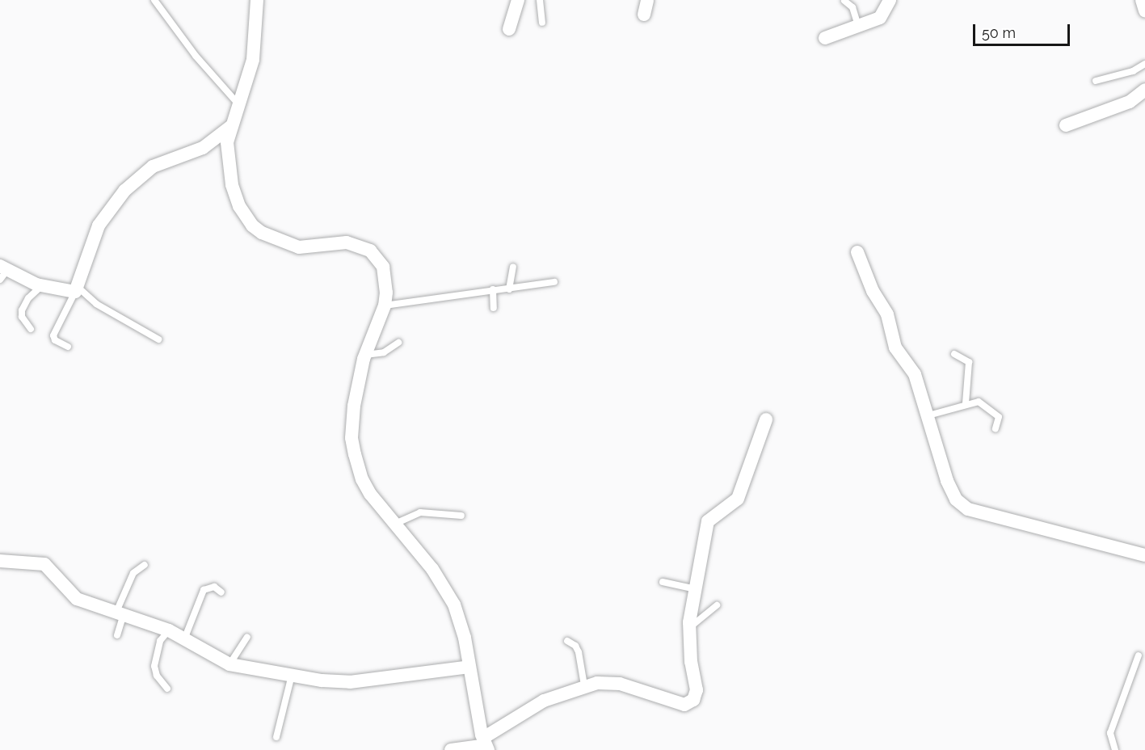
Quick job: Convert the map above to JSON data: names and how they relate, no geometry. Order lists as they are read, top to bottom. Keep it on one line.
{"scale_bar":"50 m"}
